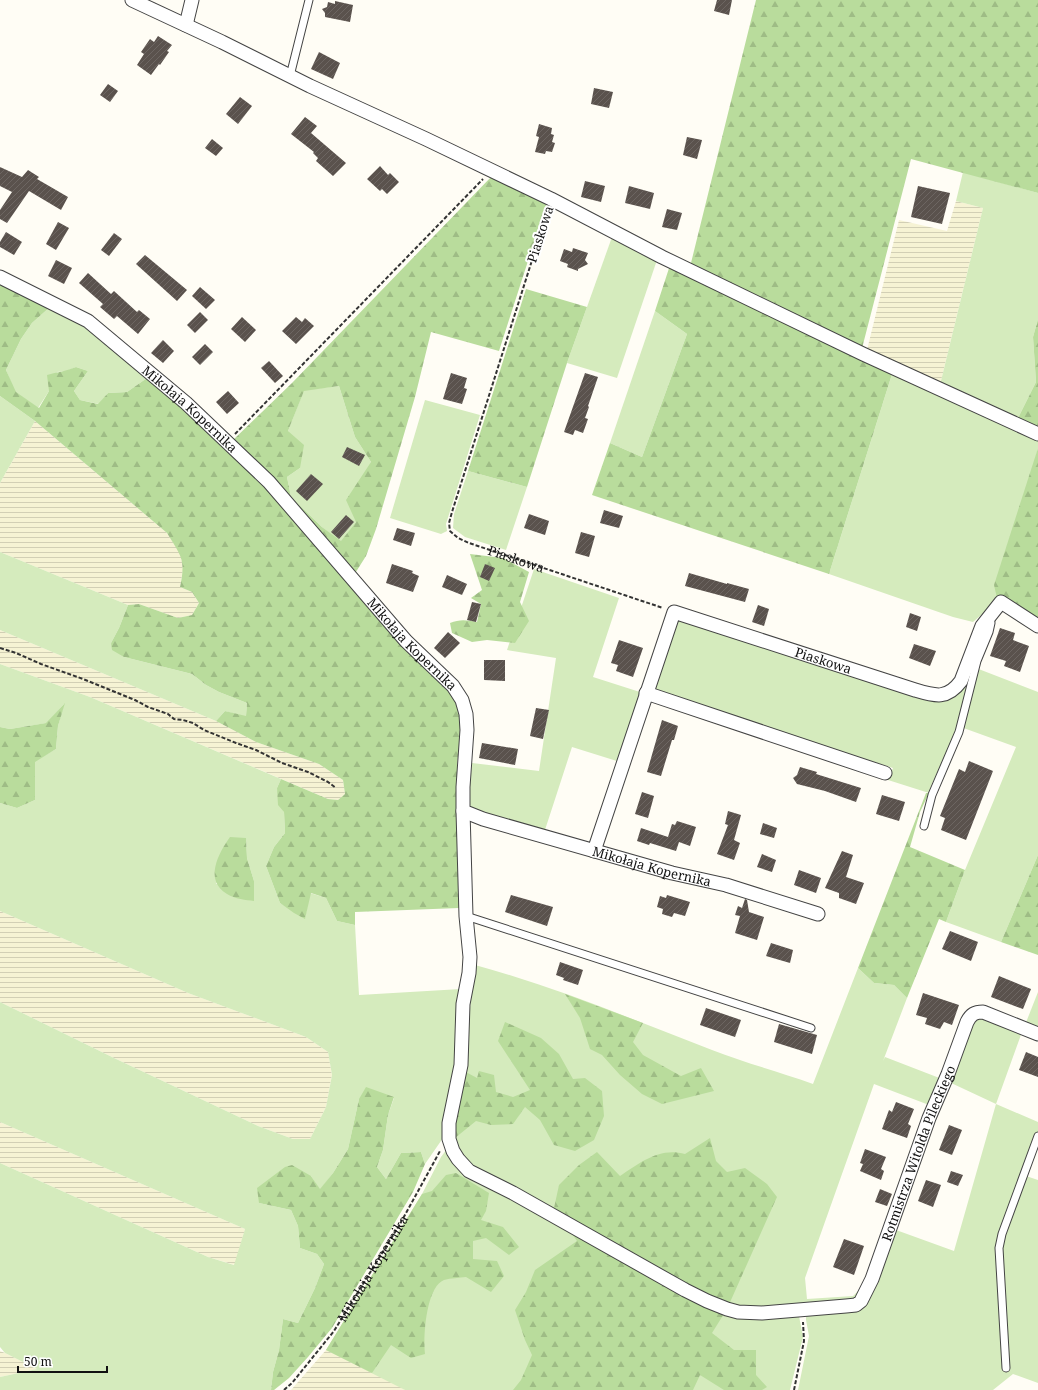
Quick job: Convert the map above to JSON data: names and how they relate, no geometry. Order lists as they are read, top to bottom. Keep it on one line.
{"streets":{"street":["Piaskowa","Mikołaja Kopernika","Rotmistrza Witolda Pileckiego"]},"scale_bar":"50 m"}
